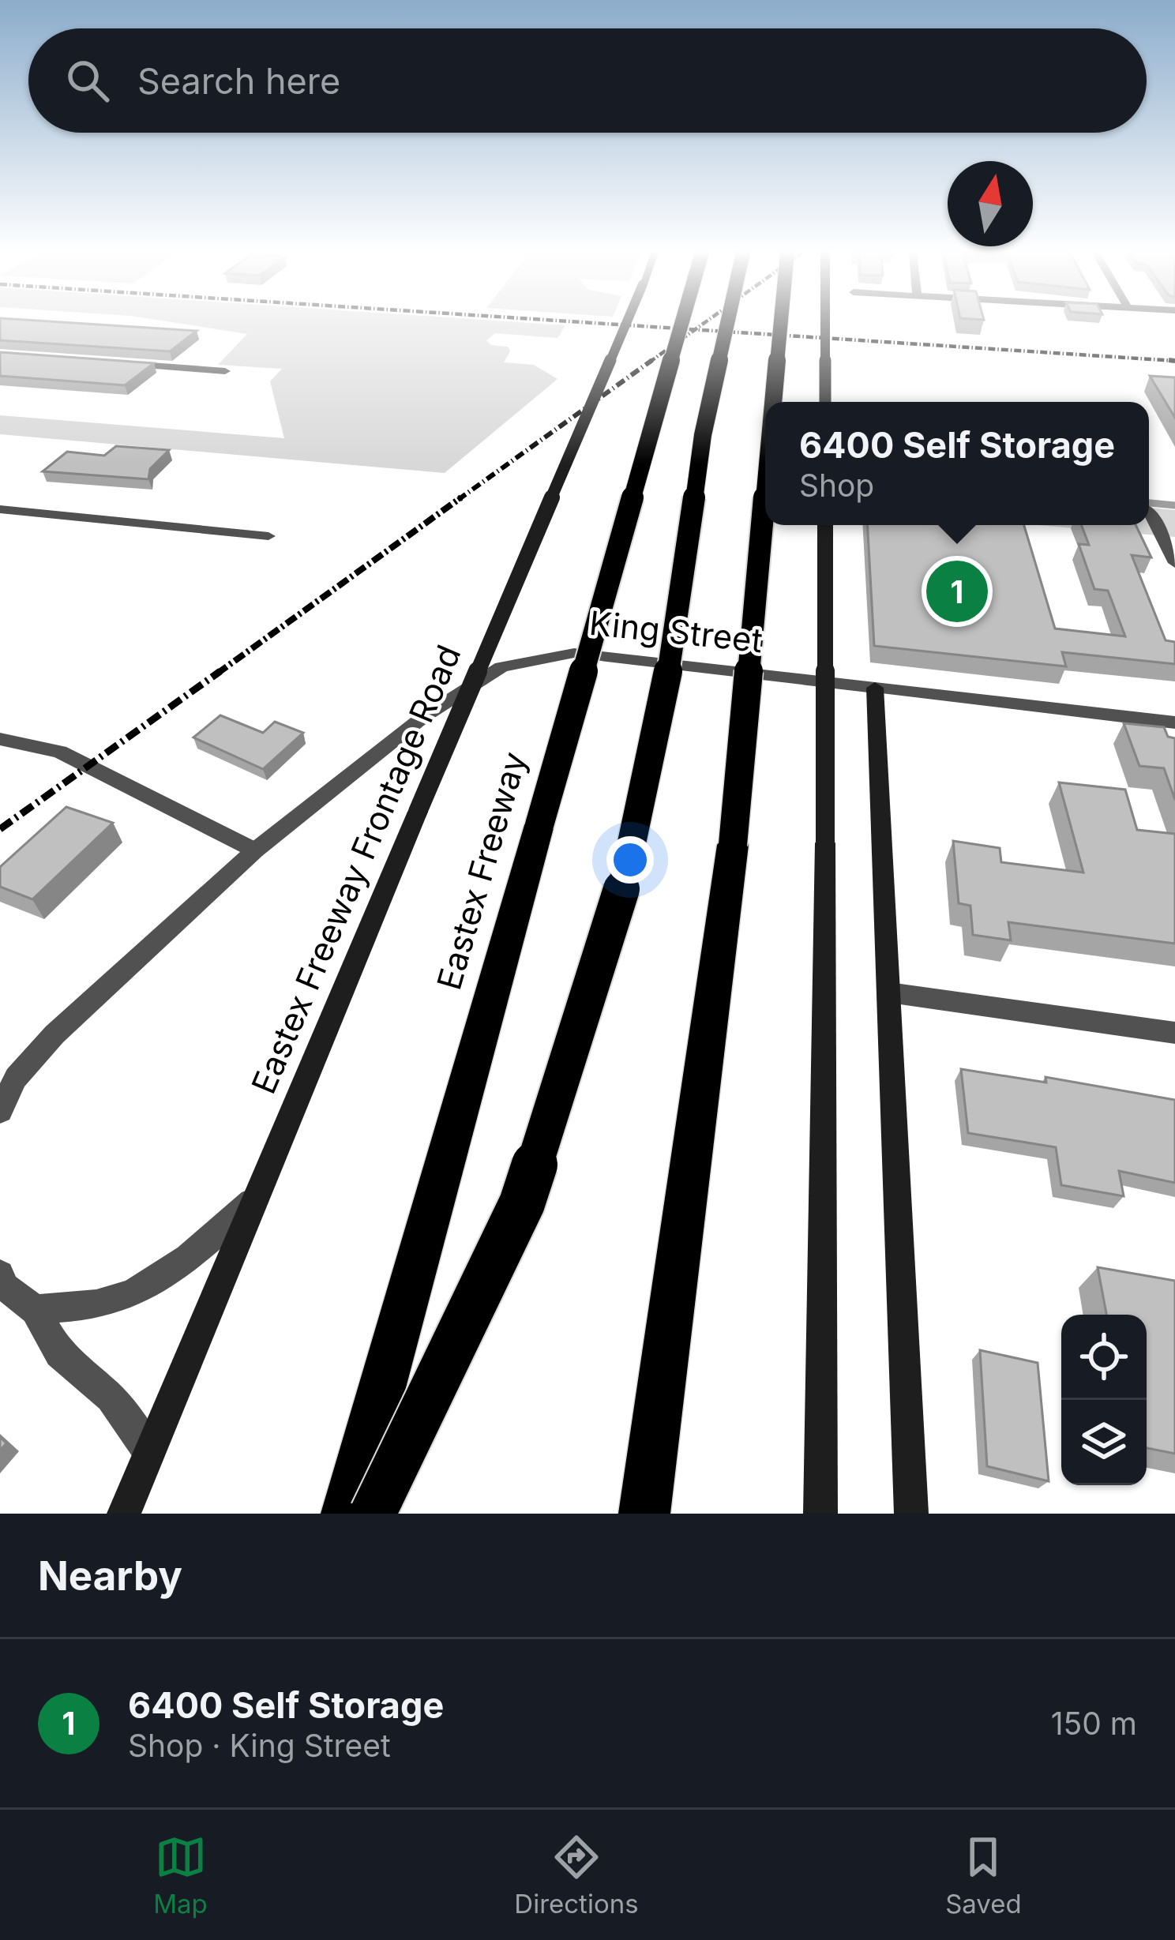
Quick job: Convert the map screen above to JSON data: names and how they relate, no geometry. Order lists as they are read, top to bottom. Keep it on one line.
{"streets":{"highway":["Eastex Freeway"],"main road":["Eastex Freeway Frontage Road"],"street":["King Street"]},"north":"top","page":{"search":"Search here","popup":["6400 Self Storage","Shop"],"pins":"1","heading":"Nearby","list":[{"mark":"1","name":"6400 Self Storage","note":"Shop · King Street","value":"150 m"}],"nav":["Map","Directions","Saved"]}}
